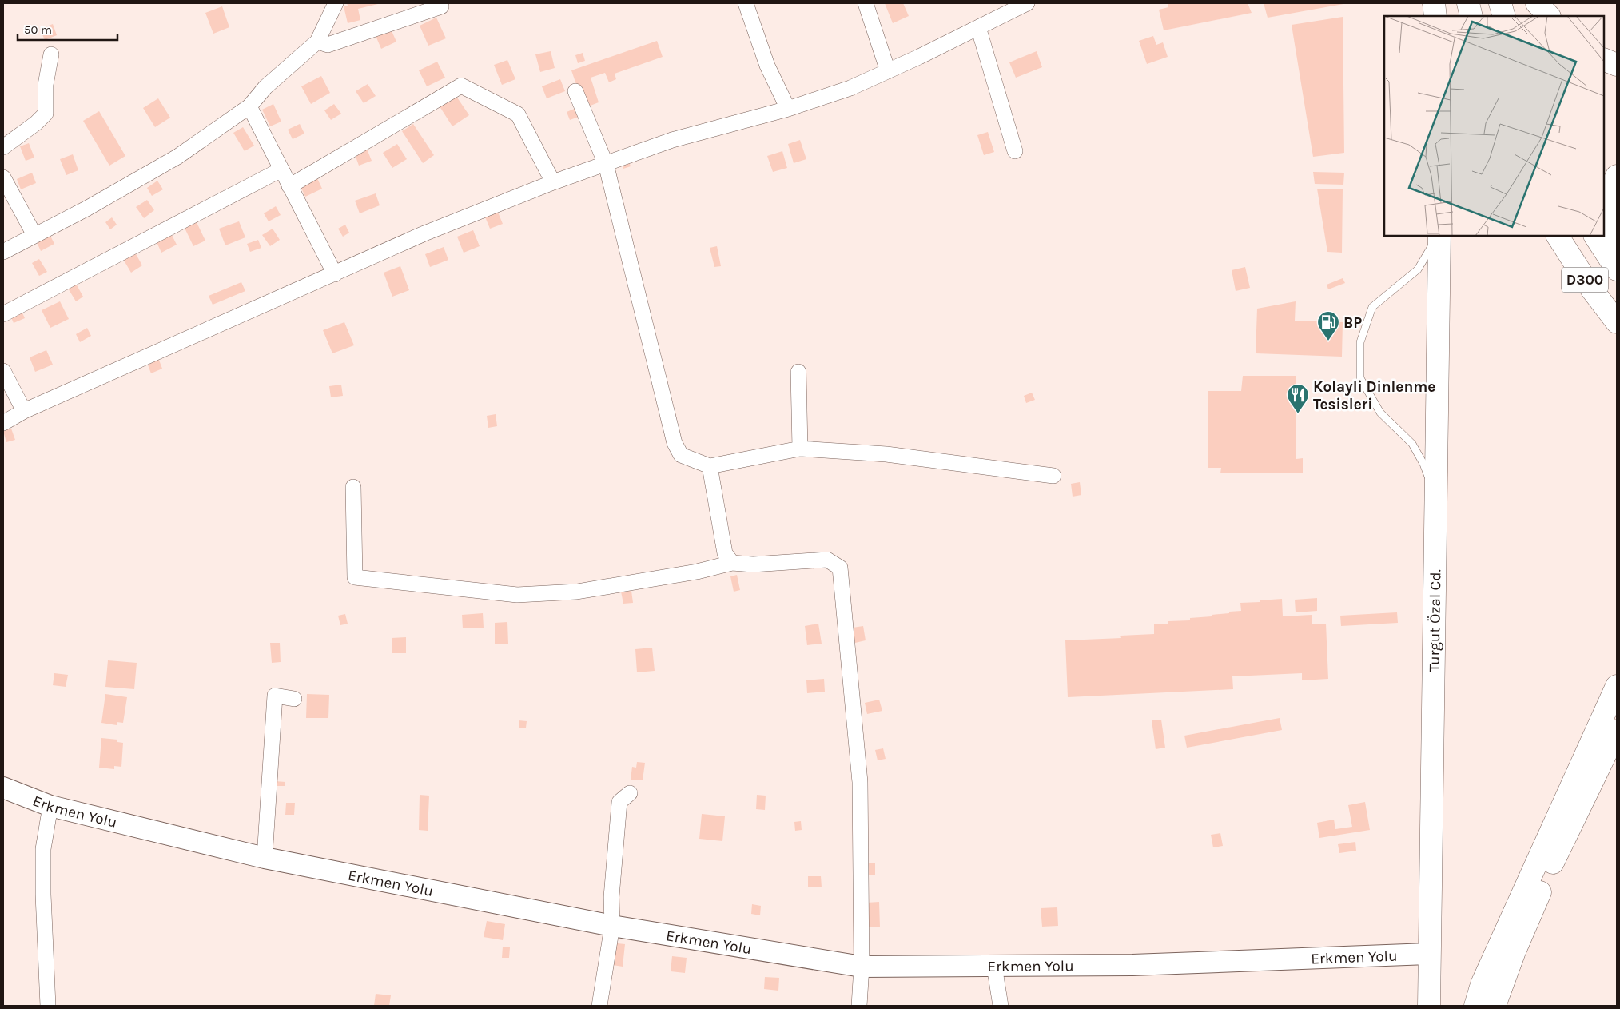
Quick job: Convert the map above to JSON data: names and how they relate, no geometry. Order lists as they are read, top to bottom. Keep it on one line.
{"streets":{"main road":["D300","Turgut Özal Cd."],"street":["Erkmen Yolu"]},"crossings":[["Turgut Özal Cd.","Erkmen Yolu"]],"places":{"fuel station":["BP"],"restaurant":["Kolayli Dinlenme Tesisleri"]},"scale_bar":"50 m"}
